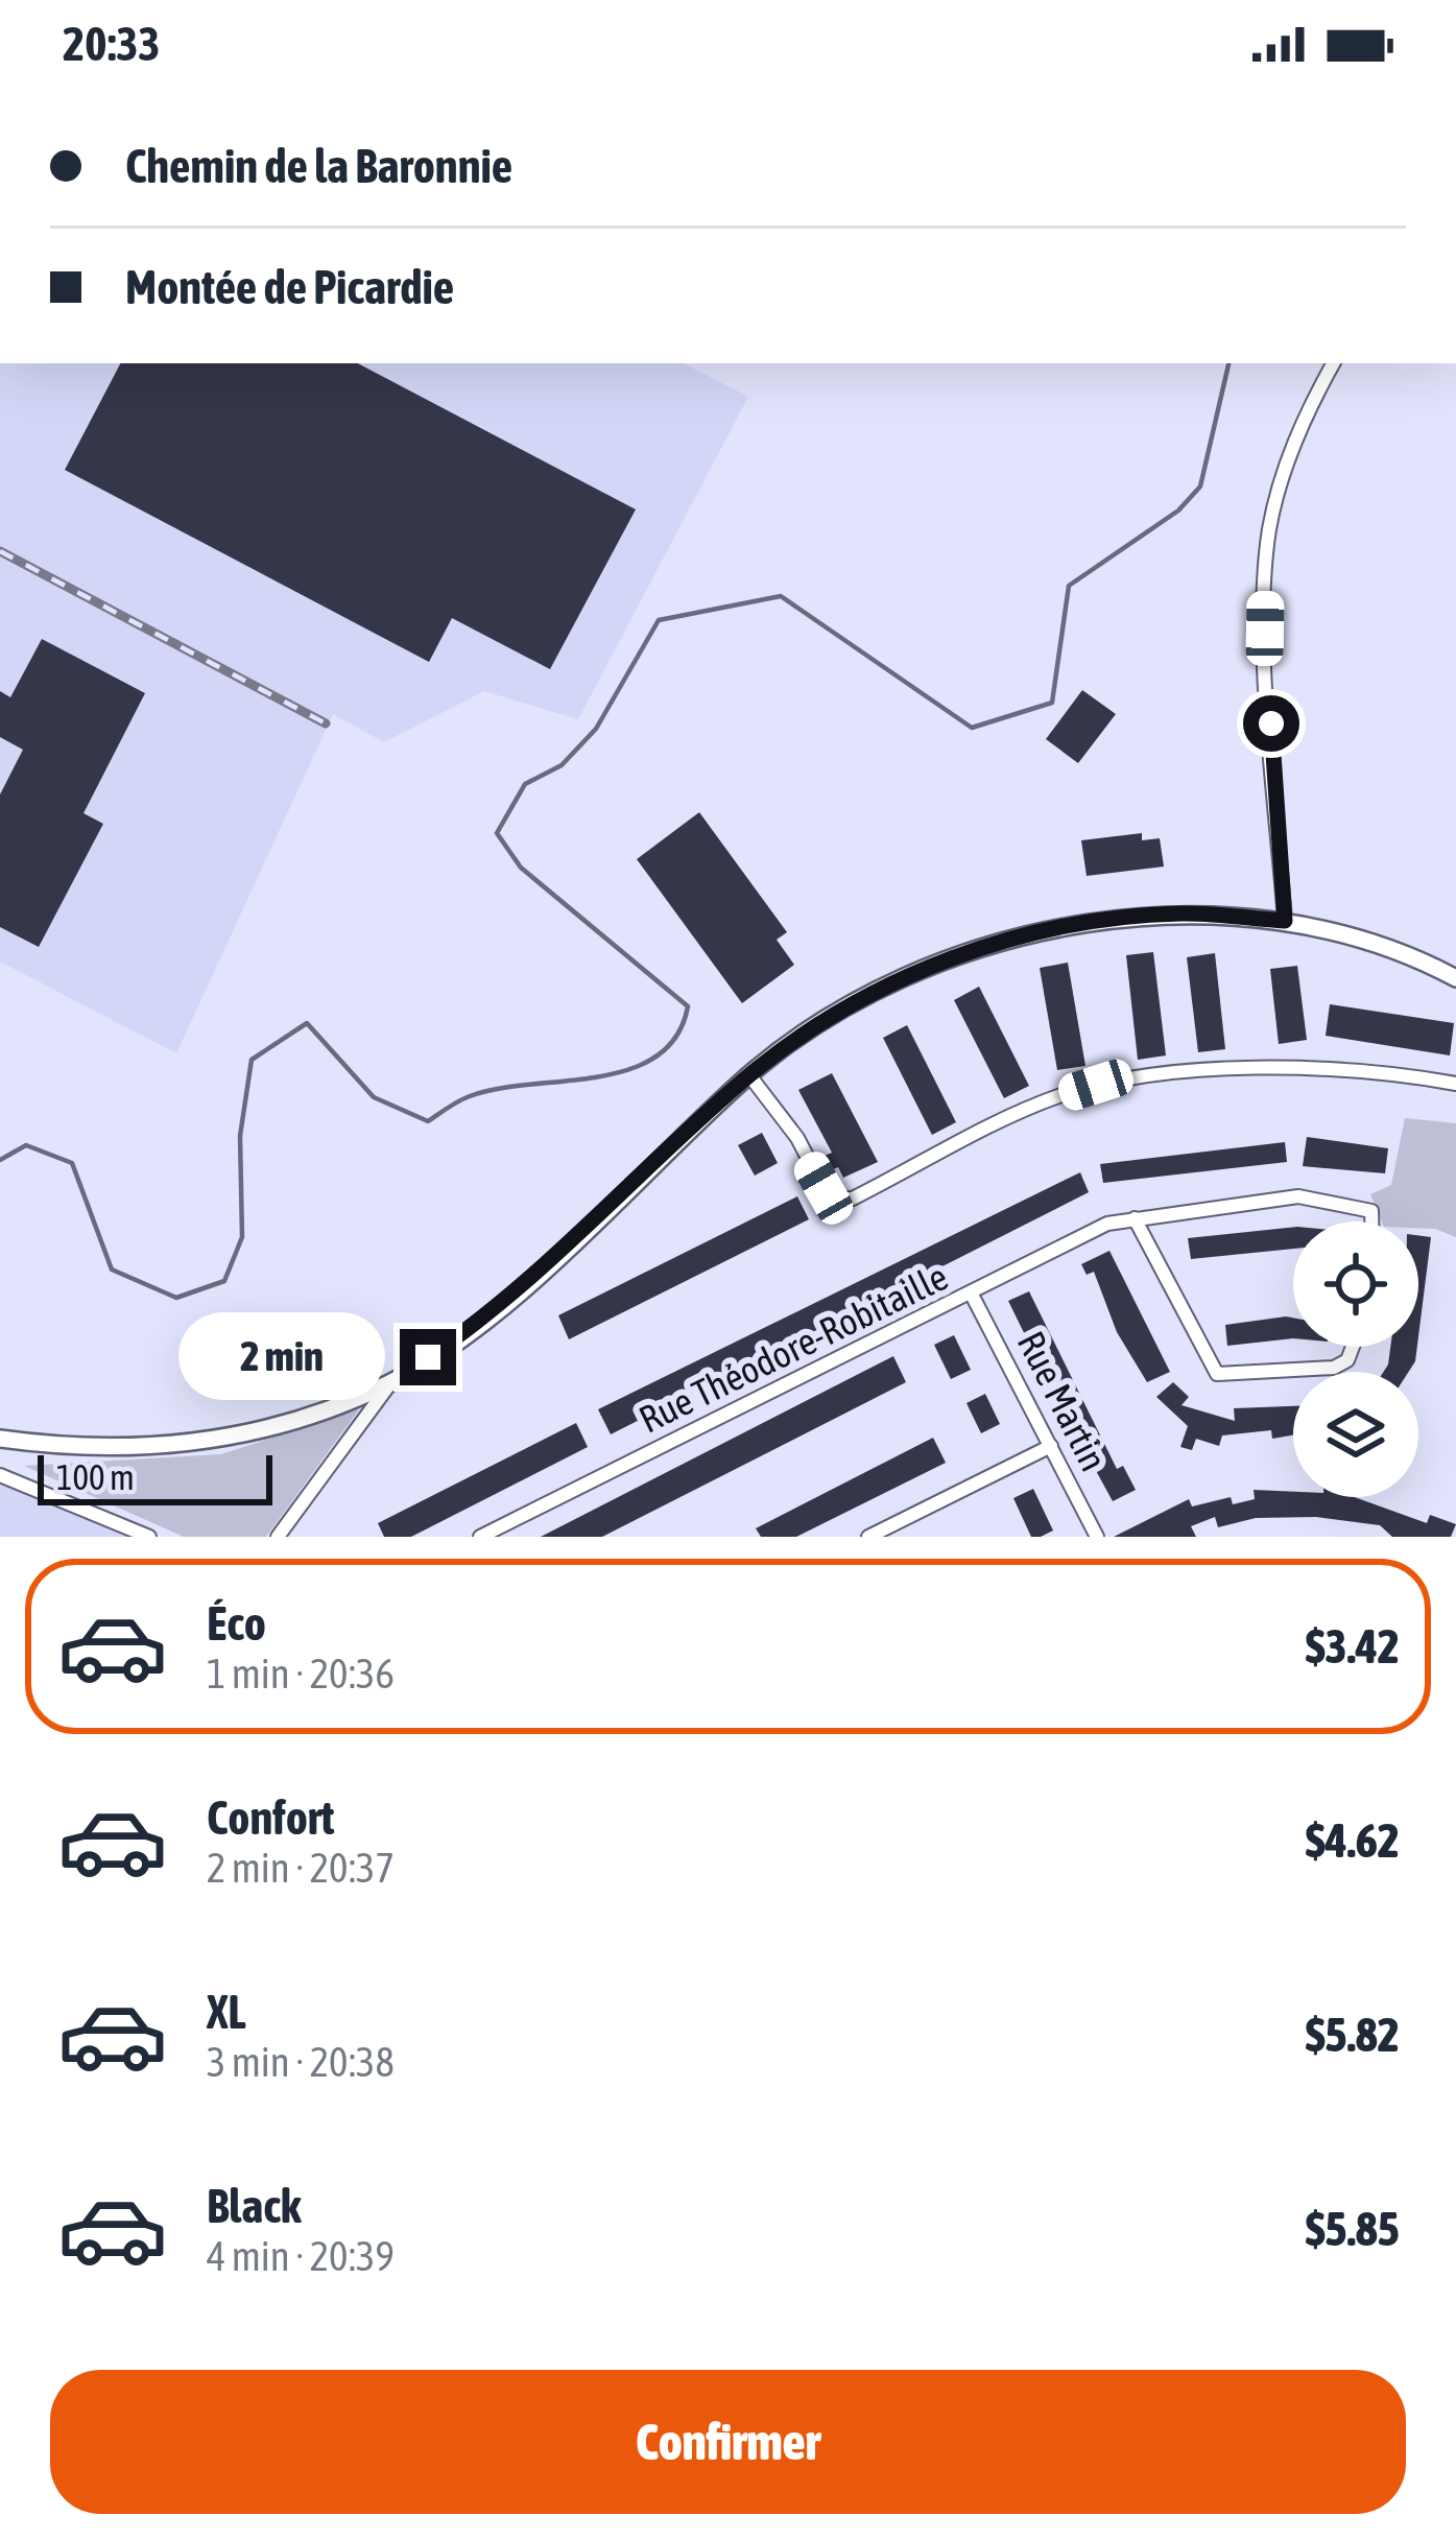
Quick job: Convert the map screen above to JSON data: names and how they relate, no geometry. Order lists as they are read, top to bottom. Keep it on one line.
{"streets":{"street":["Rue Théodore-Robitaille","Rue Martin"]},"crossings":[["Rue Théodore-Robitaille","Rue Martin"]],"scale_bar":"100 m","page":{"status":"20:33","banner":["Chemin de la Baronnie","Montée de Picardie"],"bubble":"2 min","scale":"100 m","list":[{"name":"Éco","note":"1 min · 20:36","value":"$3.42"},{"name":"Confort","note":"2 min · 20:37","value":"$4.62"},{"name":"XL","note":"3 min · 20:38","value":"$5.82"},{"name":"Black","note":"4 min · 20:39","value":"$5.85"}],"buttons":"Confirmer"}}
